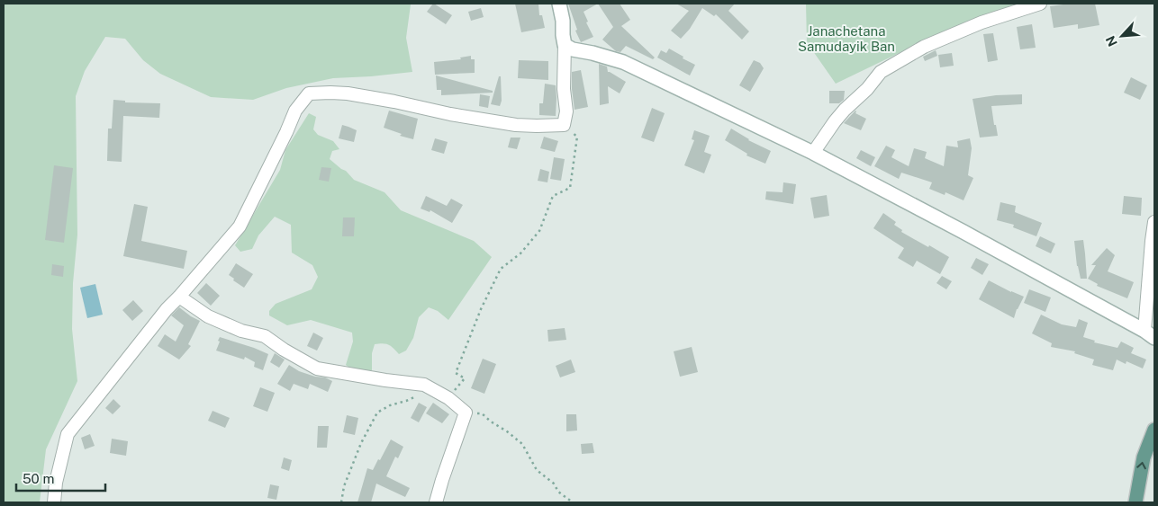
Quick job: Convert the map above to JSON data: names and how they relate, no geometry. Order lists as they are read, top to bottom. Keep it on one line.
{"parks":["Janachetana Samudayik Ban"],"scale_bar":"50 m","north":"bottom left"}
